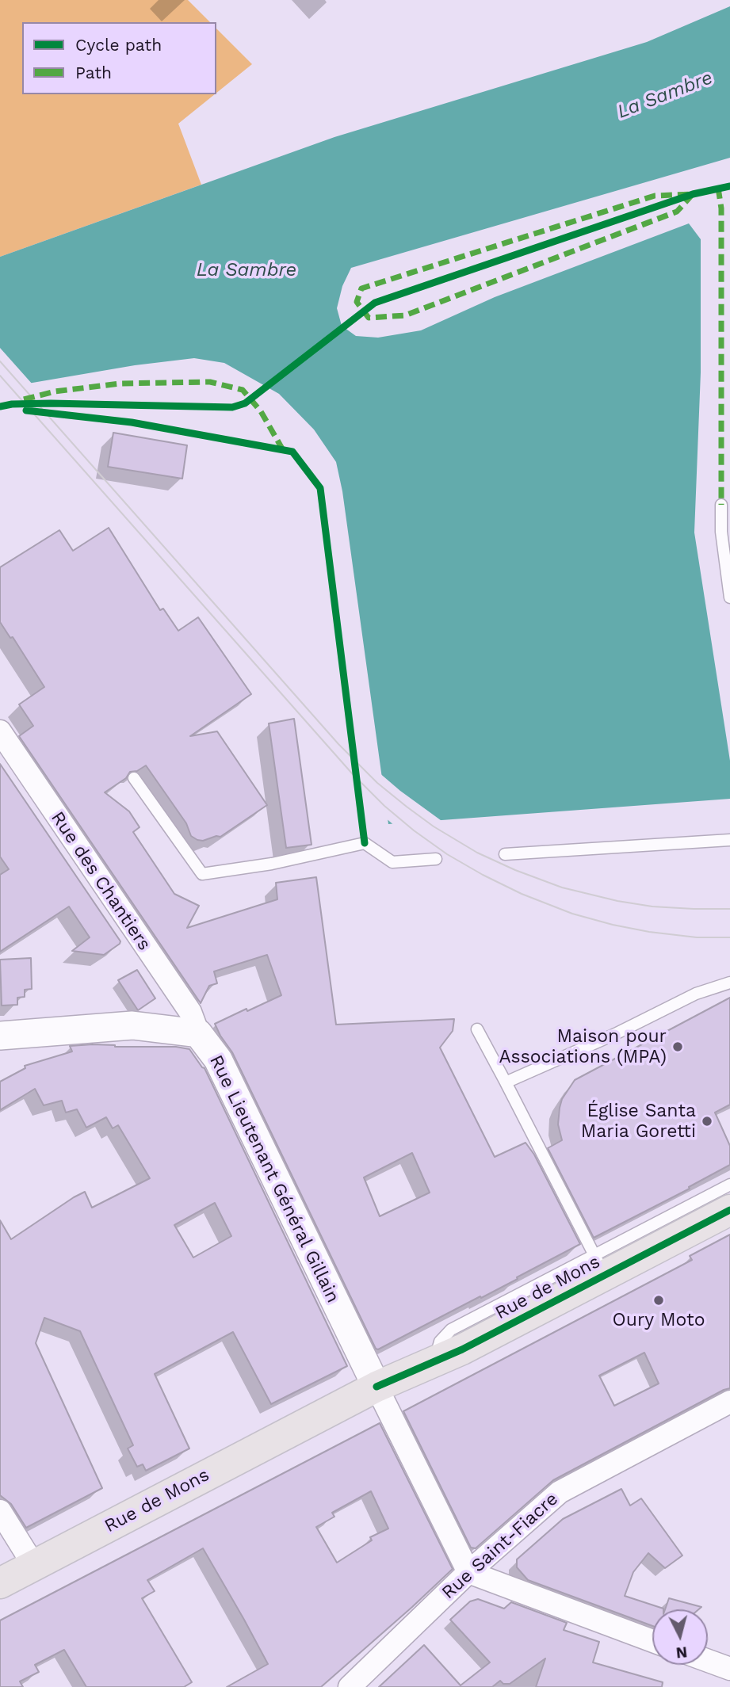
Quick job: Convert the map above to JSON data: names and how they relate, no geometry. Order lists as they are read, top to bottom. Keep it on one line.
{"streets":{"main road":["Rue de Mons"],"street":["Rue des Chantiers","Rue Lieutenant Général Gillain","Rue Saint-Fiacre"]},"crossings":[["Rue des Chantiers","Rue Lieutenant Général Gillain"],["Rue Lieutenant Général Gillain","Rue de Mons"]],"water":["La Sambre"],"places":["Maison pour Associations (MPA)","Église Santa Maria Goretti","Oury Moto"],"legend":["Cycle path","Path"],"north":"bottom"}
